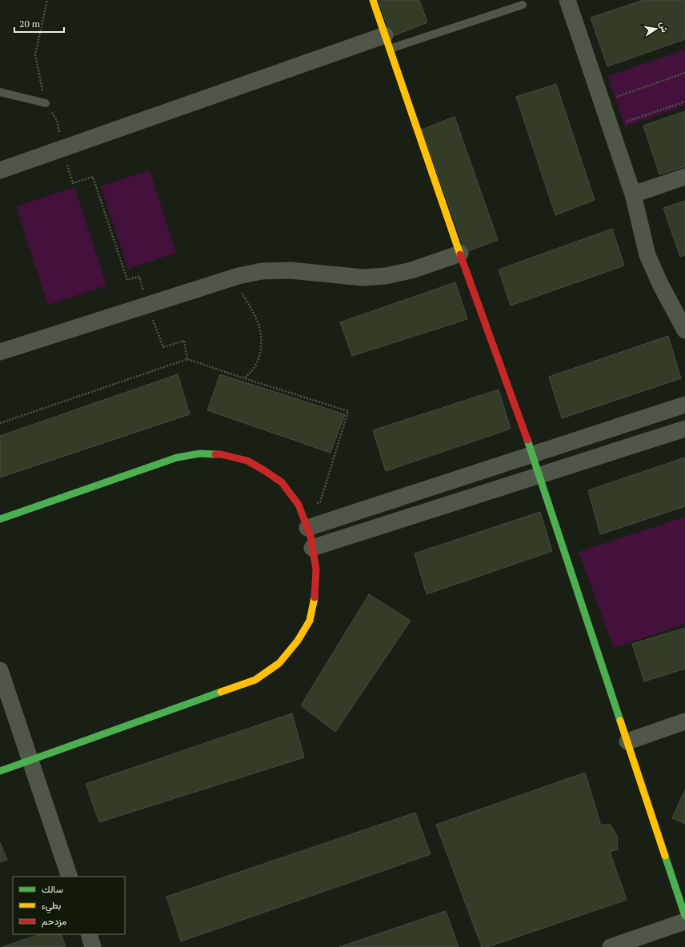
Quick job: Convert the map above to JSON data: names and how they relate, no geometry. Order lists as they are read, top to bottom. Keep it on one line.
{"legend":["سالك","بطيء","مزدحم"],"scale_bar":"20 m","north":"right"}
